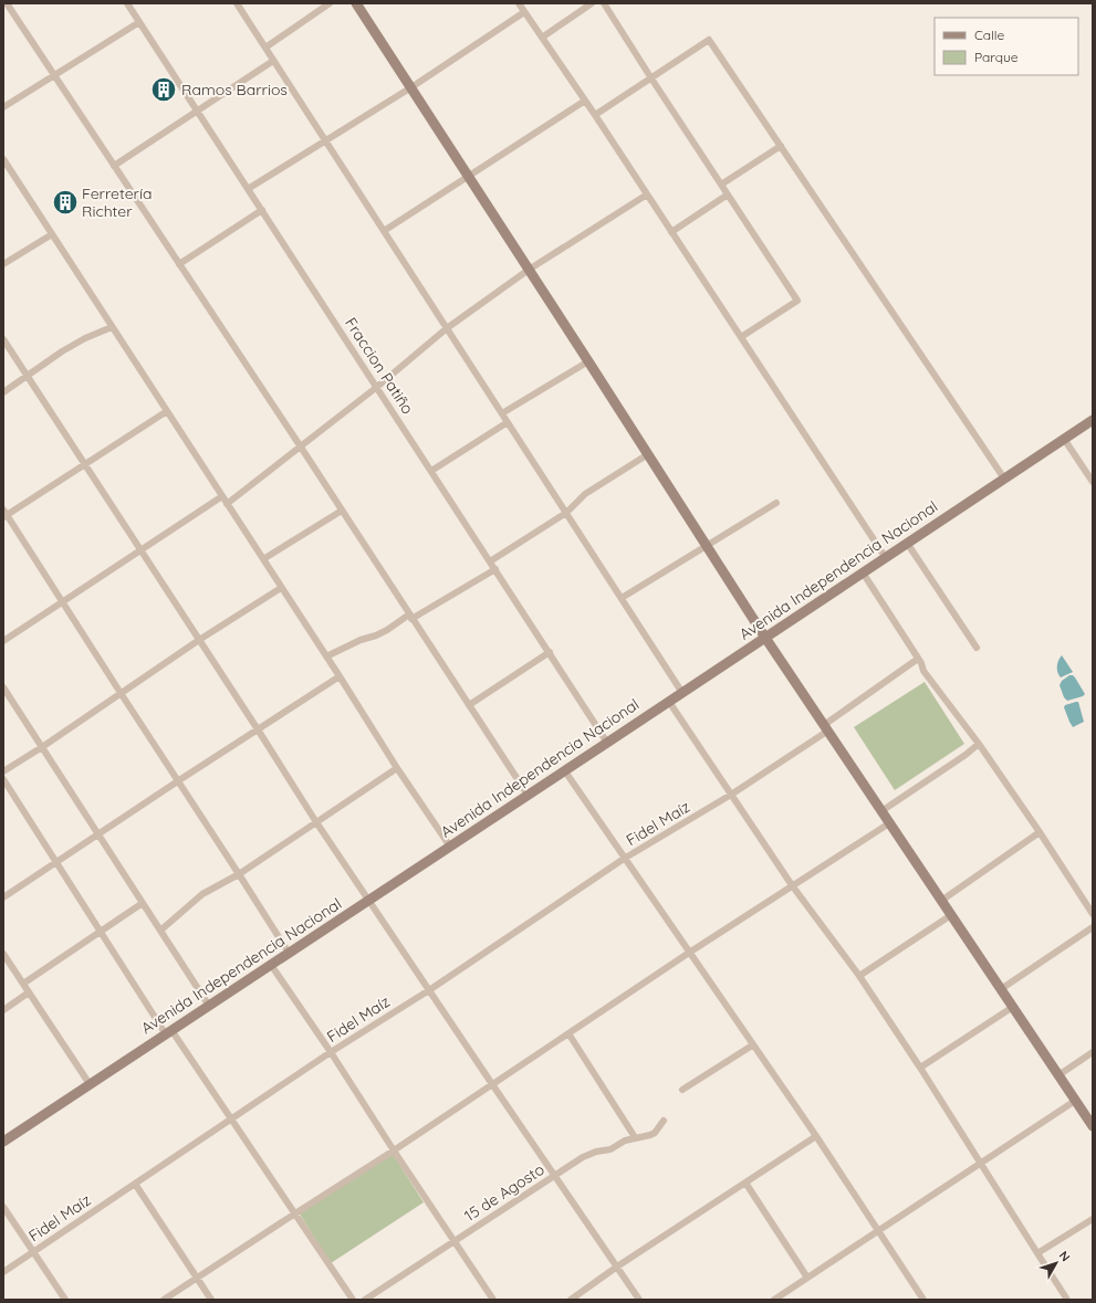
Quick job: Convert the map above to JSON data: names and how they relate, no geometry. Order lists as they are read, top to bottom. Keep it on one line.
{"streets":{"street":["Fraccion Patiño","Avenida Independencia Nacional","Fidel Maíz","15 de Agosto"]},"crossings":[["Fraccion Patiño","Avenida Independencia Nacional"]],"places":{"building":["Ramos Barrios","Ferretería Richter"]},"legend":["Calle","Parque"],"north":"top right"}
